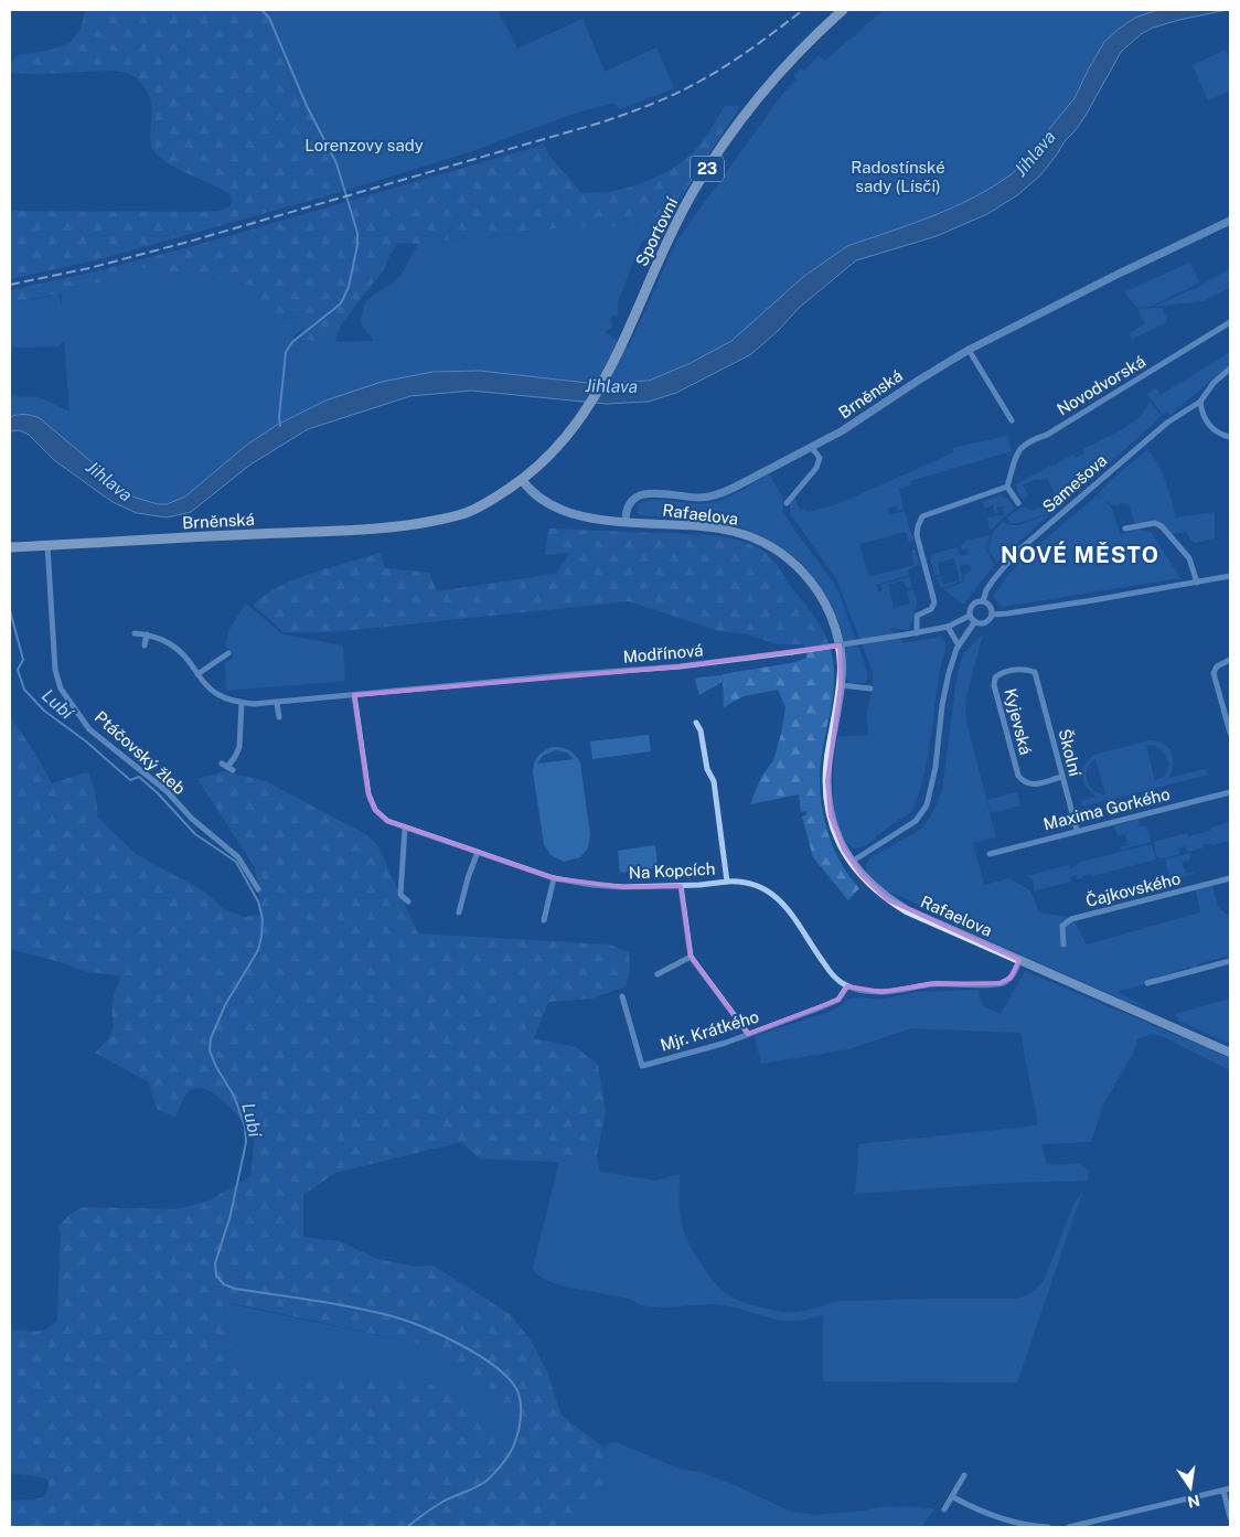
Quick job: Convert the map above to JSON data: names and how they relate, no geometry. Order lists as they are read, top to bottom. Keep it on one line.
{"streets":{"main road":["23","Sportovní","Brněnská","Rafaelova"],"street":["Novodvorská","Samešova","Modřínová","Kyjevská","Ptáčovský žleb","Školní","Maxima Gorkého","Na Kopcích","Čajkovského","Mjr. Krátkého"]},"crossings":[["Sportovní","Brněnská"],["Brněnská","Rafaelova"],["Brněnská","Ptáčovský žleb"],["Samešova","Modřínová"],["Modřínová","Na Kopcích"],["Kyjevská","Školní"],["Školní","Maxima Gorkého"]],"districts":["NOVÉ MĚSTO"],"water":["Jihlava","Lubí"],"parks":["Lorenzovy sady","Radostínské sady (Lísčí)"],"north":"bottom"}
